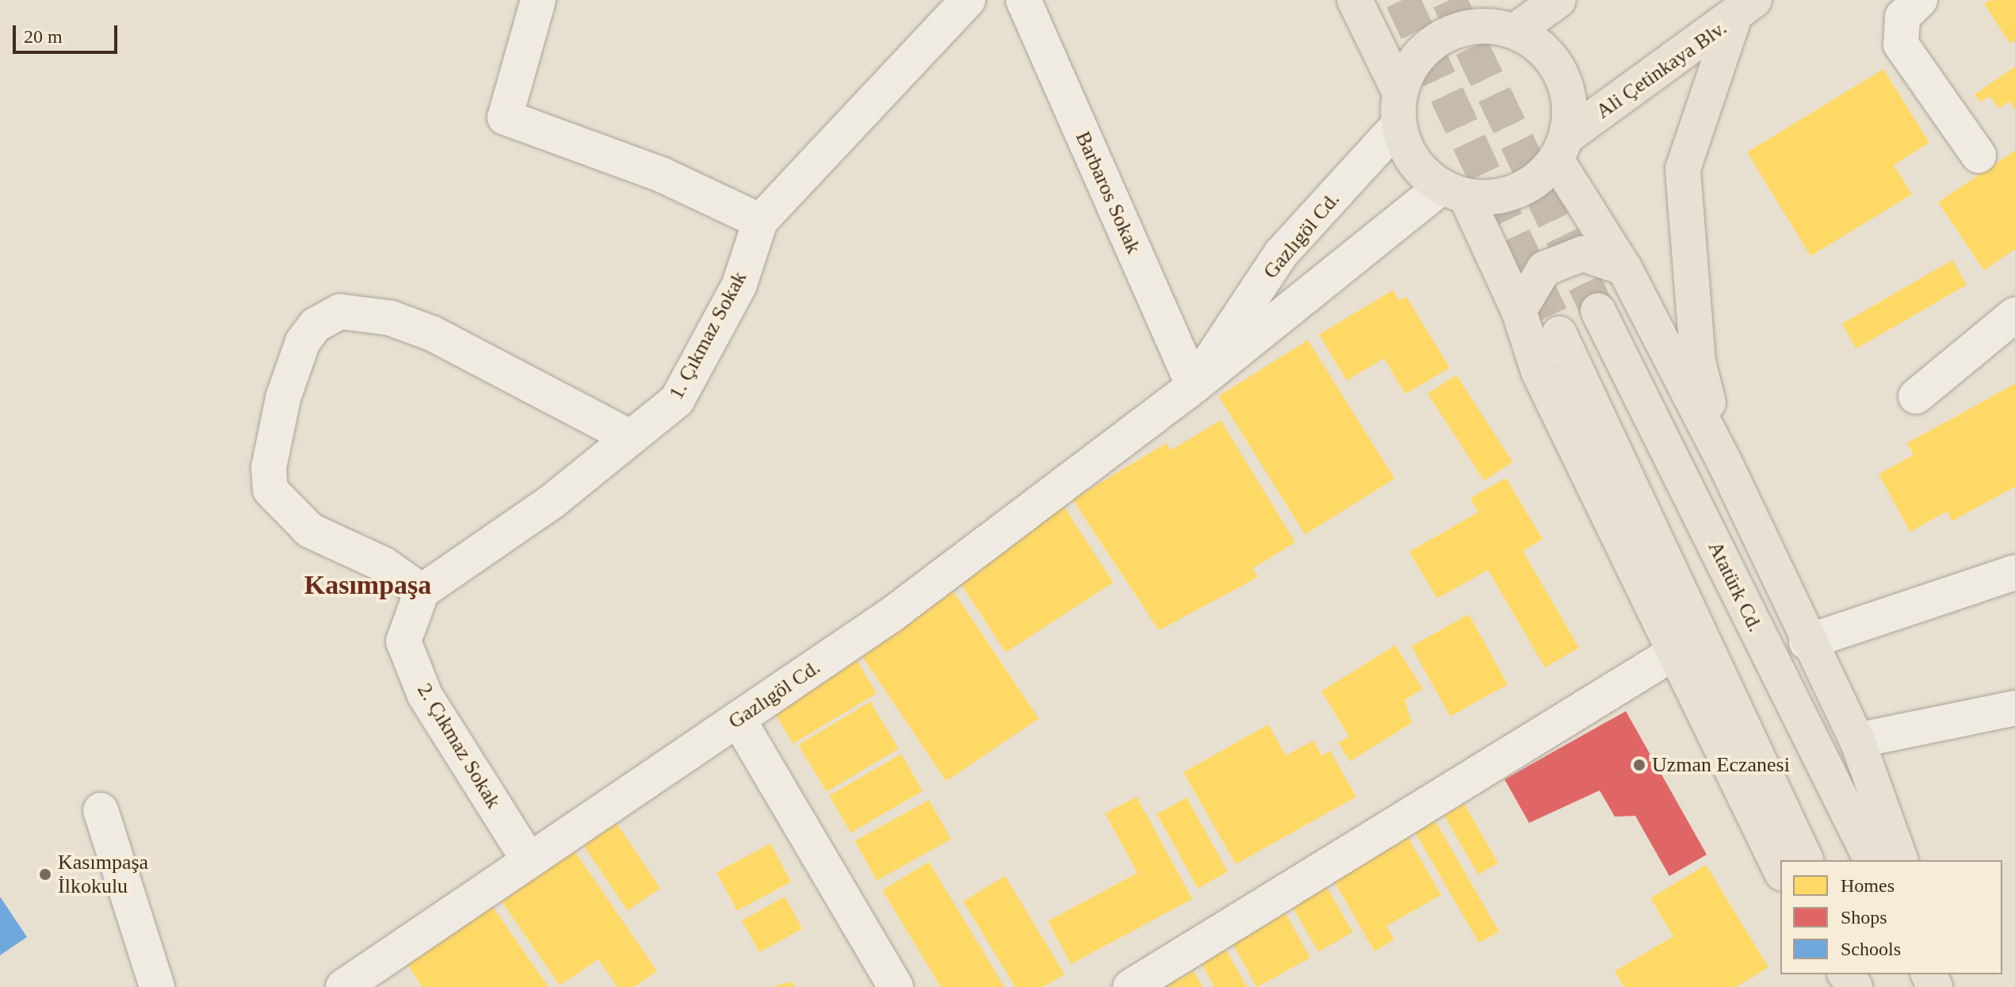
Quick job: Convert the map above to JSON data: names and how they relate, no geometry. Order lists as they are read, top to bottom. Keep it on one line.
{"streets":{"main road":["Ali Çetinkaya Blv.","Atatürk Cd."],"street":["Barbaros Sokak","Gazlıgöl Cd.","1. Çıkmaz Sokak","2. Çıkmaz Sokak"]},"crossings":[["Ali Çetinkaya Blv.","Gazlıgöl Cd."],["Barbaros Sokak","Gazlıgöl Cd."],["Gazlıgöl Cd.","2. Çıkmaz Sokak"],["1. Çıkmaz Sokak","2. Çıkmaz Sokak"]],"districts":["Kasımpaşa"],"places":["Uzman Eczanesi","Kasımpaşa İlkokulu"],"legend":["Homes","Shops","Schools"],"scale_bar":"20 m"}
